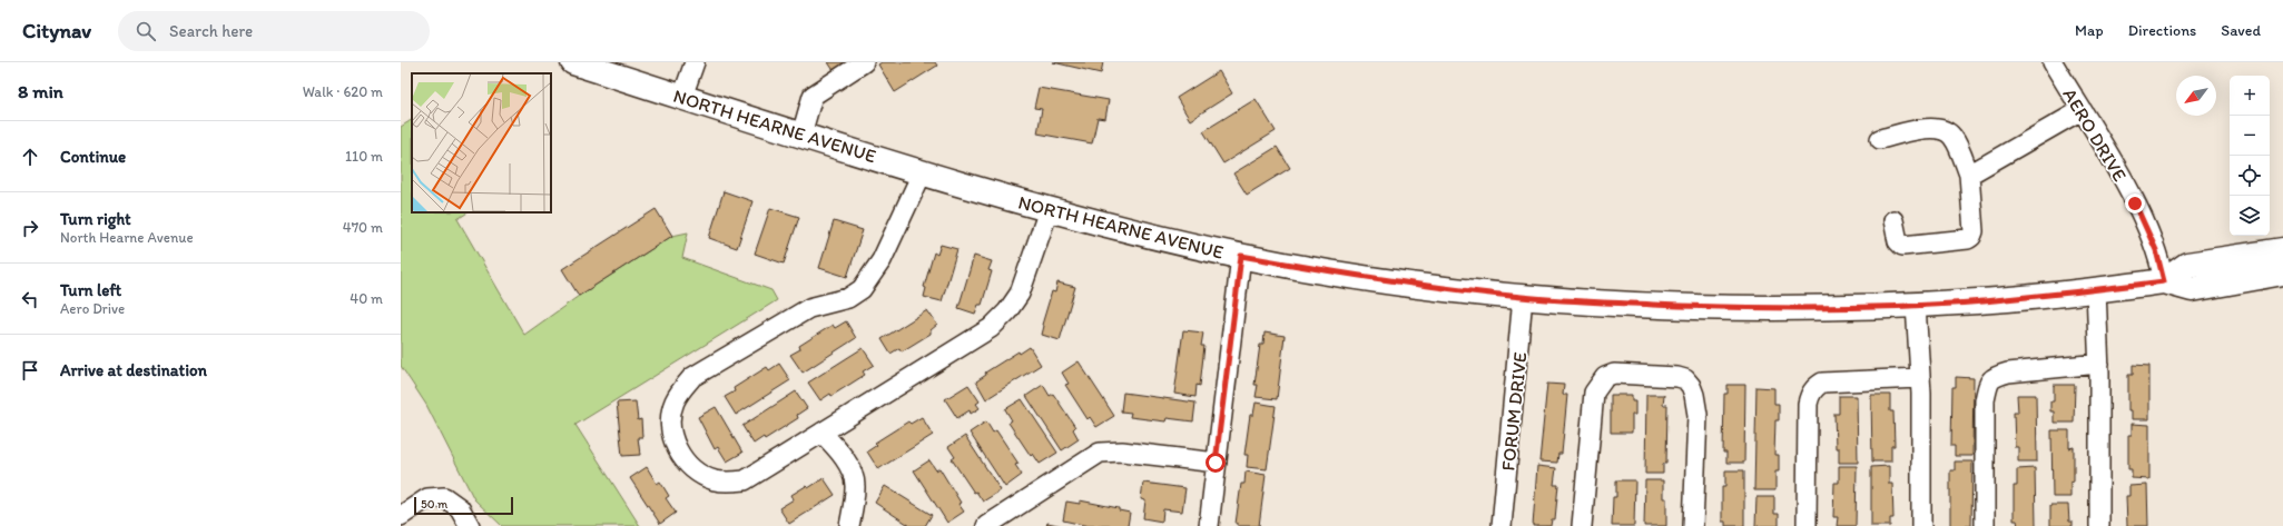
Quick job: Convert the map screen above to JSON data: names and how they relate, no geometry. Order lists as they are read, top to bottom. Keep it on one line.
{"streets":{"main road":["NORTH HEARNE AVENUE"],"street":["AERO DRIVE","FORUM DRIVE"]},"crossings":[["NORTH HEARNE AVENUE","AERO DRIVE"],["NORTH HEARNE AVENUE","FORUM DRIVE"]],"scale_bar":"50 m","north":"bottom left","page":{"header":"Citynav","search":"Search here","nav":["Map","Directions","Saved"],"heading":["8 min","Walk · 620 m"],"map_buttons":["+","−"],"list":[["Continue","110 m"],["Turn right","North Hearne Avenue","470 m"],["Turn left","Aero Drive","40 m"],"Arrive at destination"],"scale":"50 m"}}
